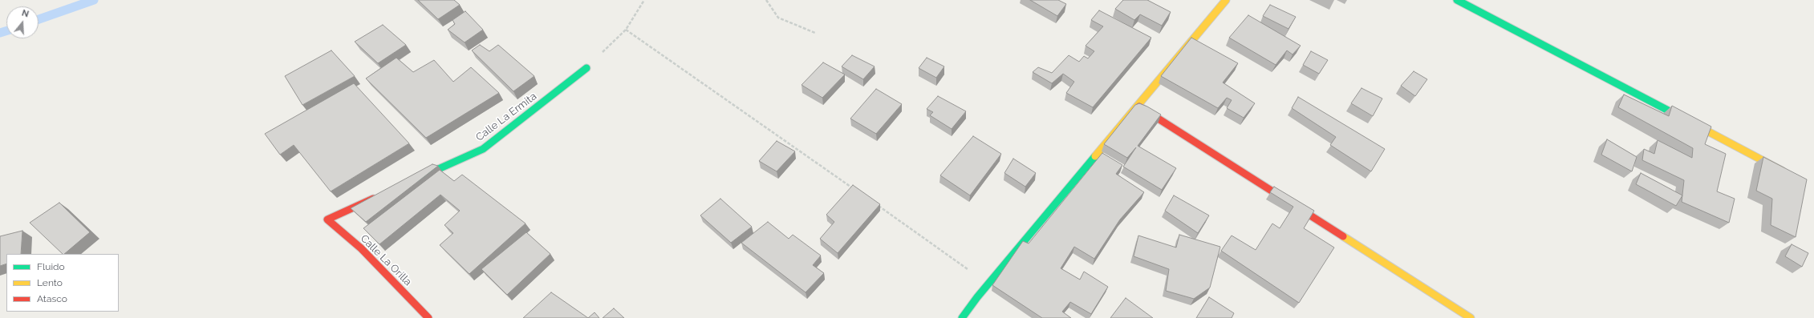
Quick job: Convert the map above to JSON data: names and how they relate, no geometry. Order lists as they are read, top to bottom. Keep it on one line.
{"streets":{"street":["Calle La Ermita","Calle La Orilla"]},"legend":["Fluido","Lento","Atasco"],"north":"top"}
